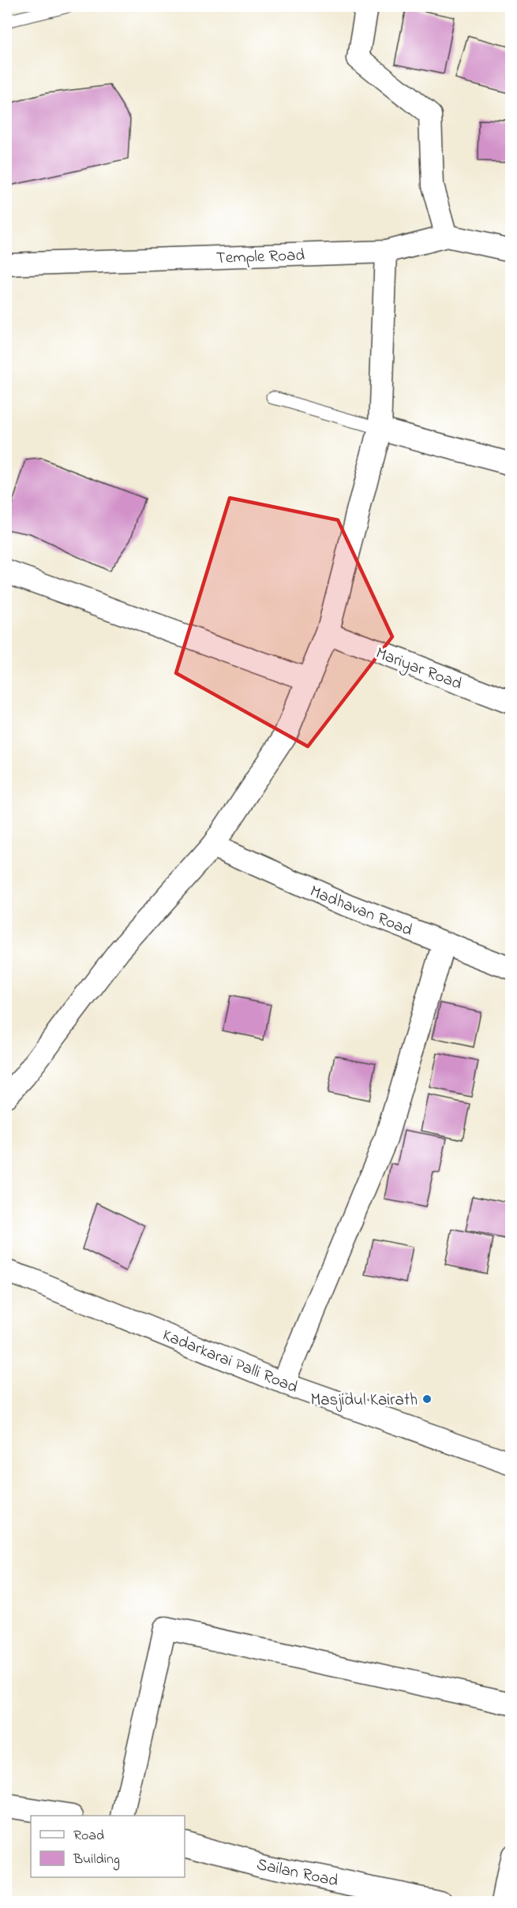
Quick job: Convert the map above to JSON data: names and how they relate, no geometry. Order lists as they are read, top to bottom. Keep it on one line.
{"streets":{"street":["Temple Road","Mariyar Road","Madhavan Road","Kadarkarai Palli Road","Sailan Road"]},"places":["Masjidul Kairath"],"legend":["Road","Building"]}
